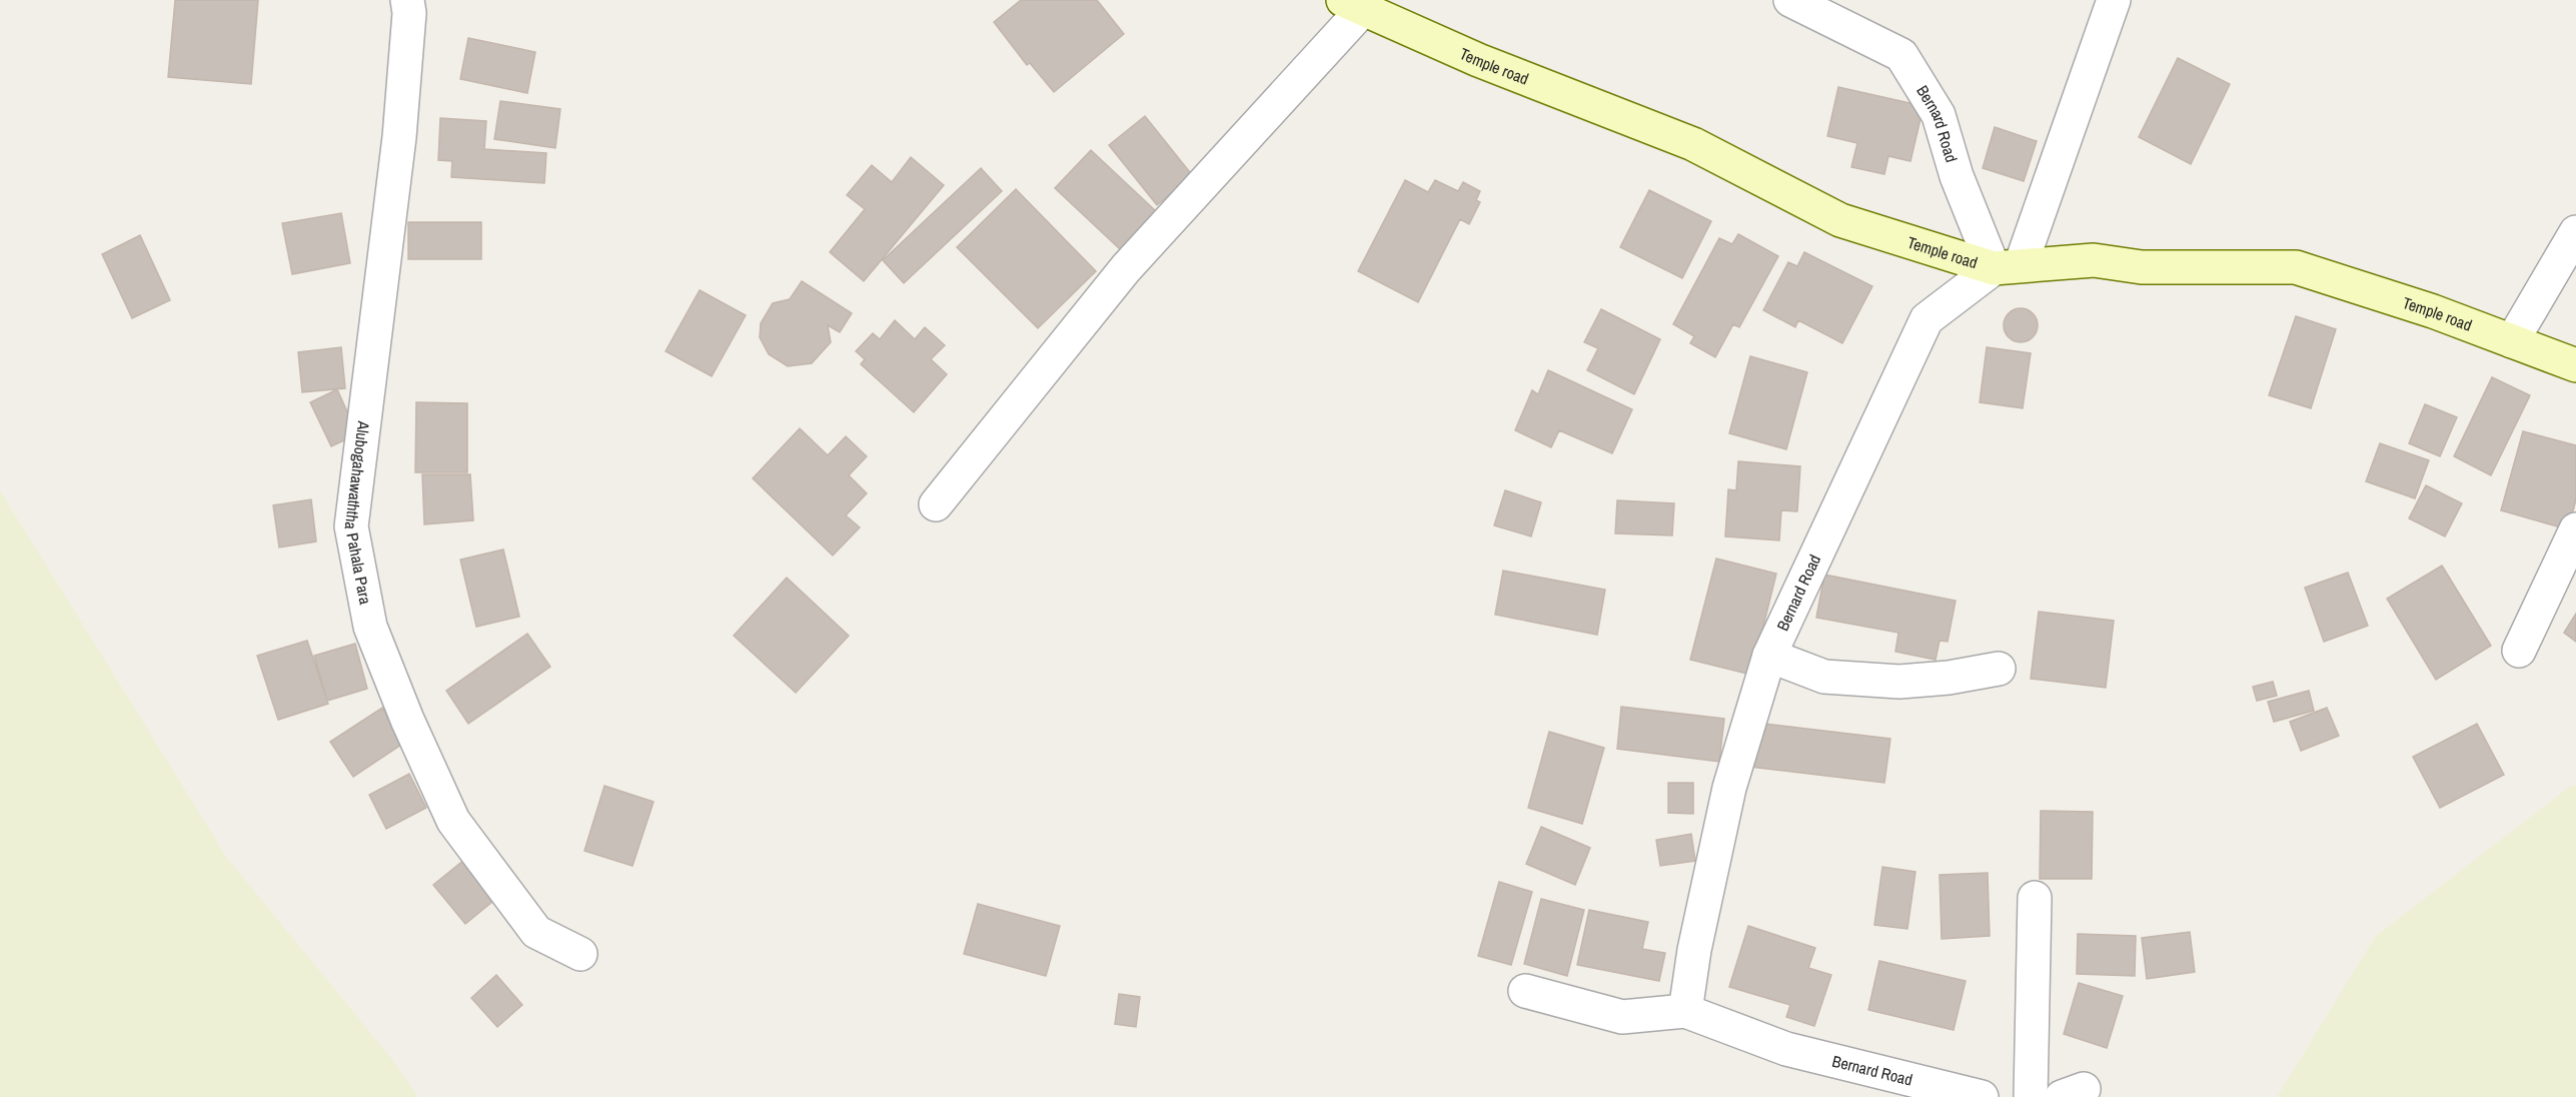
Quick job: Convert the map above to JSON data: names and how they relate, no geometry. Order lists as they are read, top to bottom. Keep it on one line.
{"streets":{"street":["Temple road","Bernard Road","Alubogahawaththa Pahala Para"]},"crossings":[["Temple road","Bernard Road"]]}
